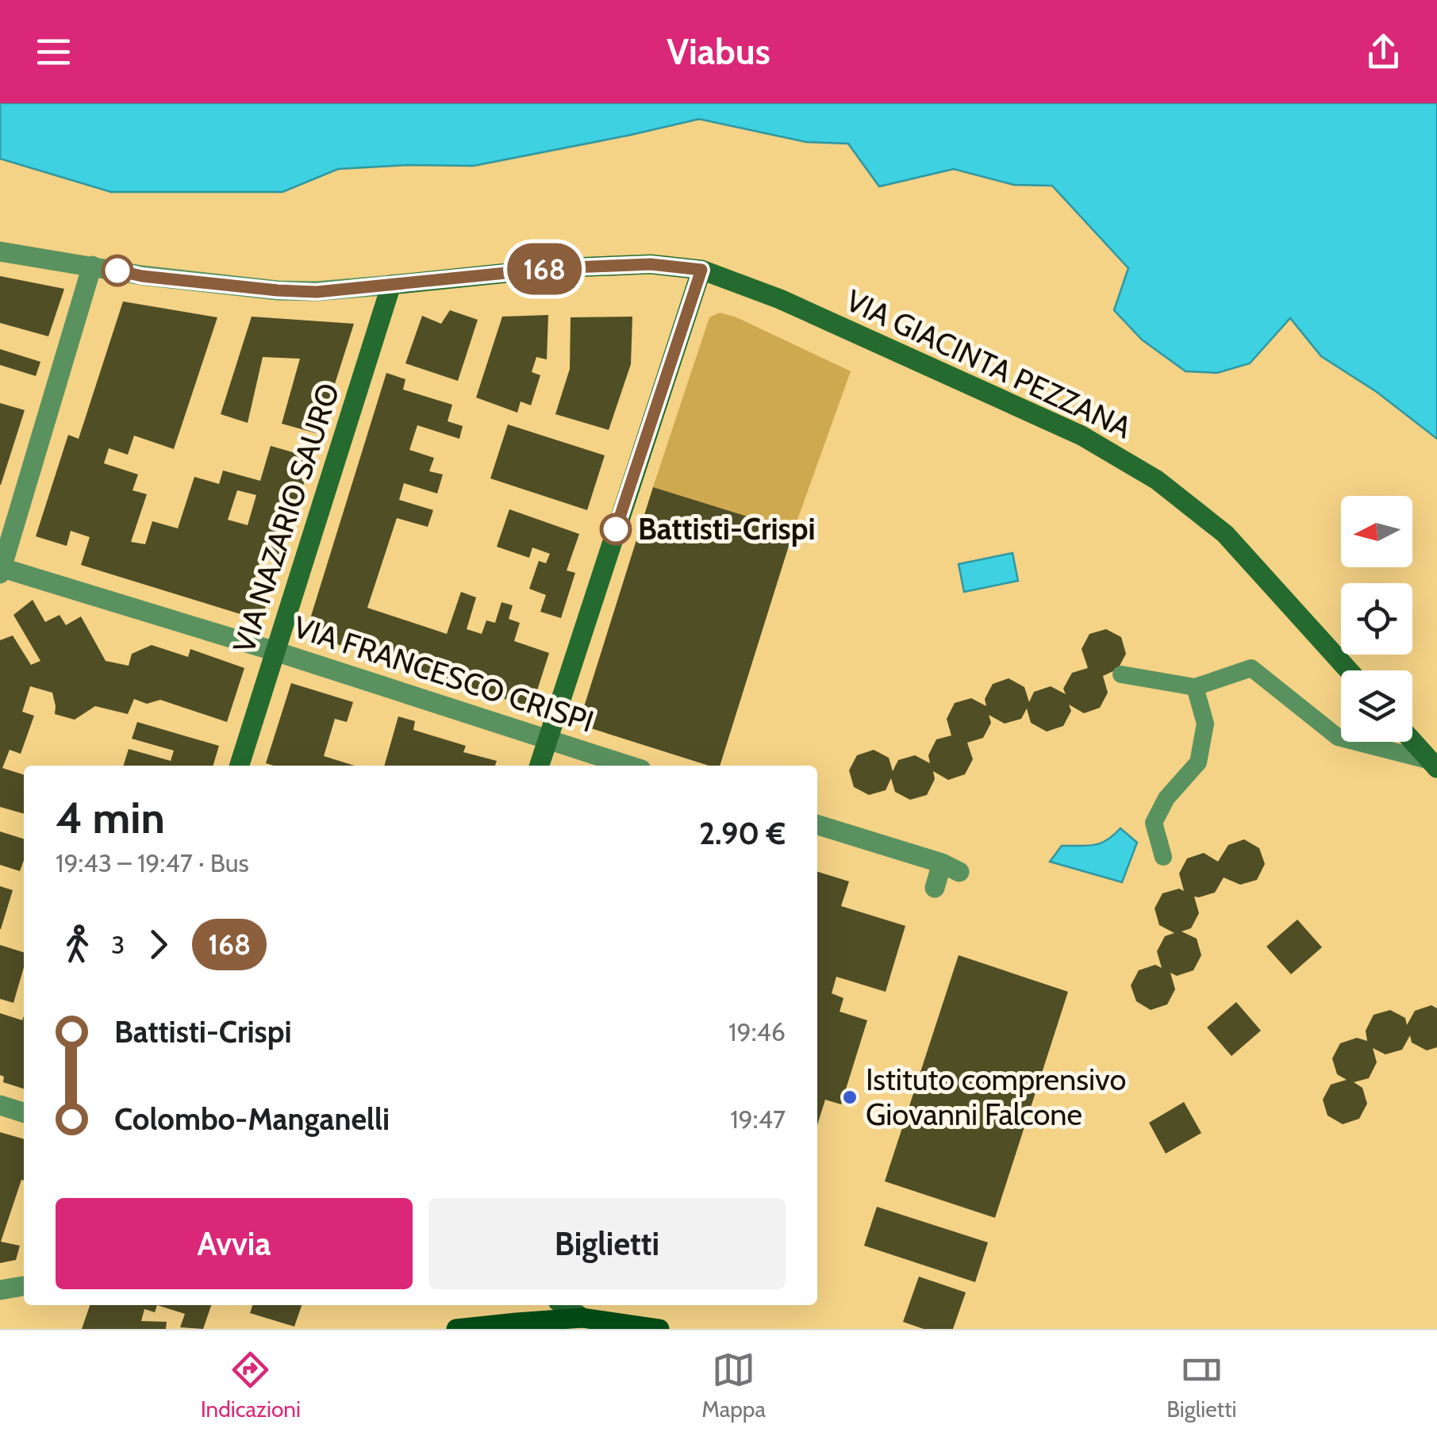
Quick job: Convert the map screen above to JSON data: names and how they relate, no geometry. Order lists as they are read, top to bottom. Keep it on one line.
{"streets":{"main road":["VIA GIACINTA PEZZANA","VIA NAZARIO SAURO"],"street":["VIA FRANCESCO CRISPI"]},"crossings":[["VIA GIACINTA PEZZANA","VIA NAZARIO SAURO"],["VIA NAZARIO SAURO","VIA FRANCESCO CRISPI"]],"places":["Battisti-Crispi","Istituto comprensivo Giovanni Falcone"],"lines":["bus line 168"],"north":"left","page":{"header":"Viabus","on_map":"168","heading":["4 min","19:43 – 19:47 · Bus","2.90 €"],"legs":["3","168"],"list":[{"name":"Battisti-Crispi","value":"19:46"},{"name":"Colombo-Manganelli","value":"19:47"}],"buttons":["Avvia","Biglietti"],"tabs":["Indicazioni","Mappa","Biglietti"]}}
